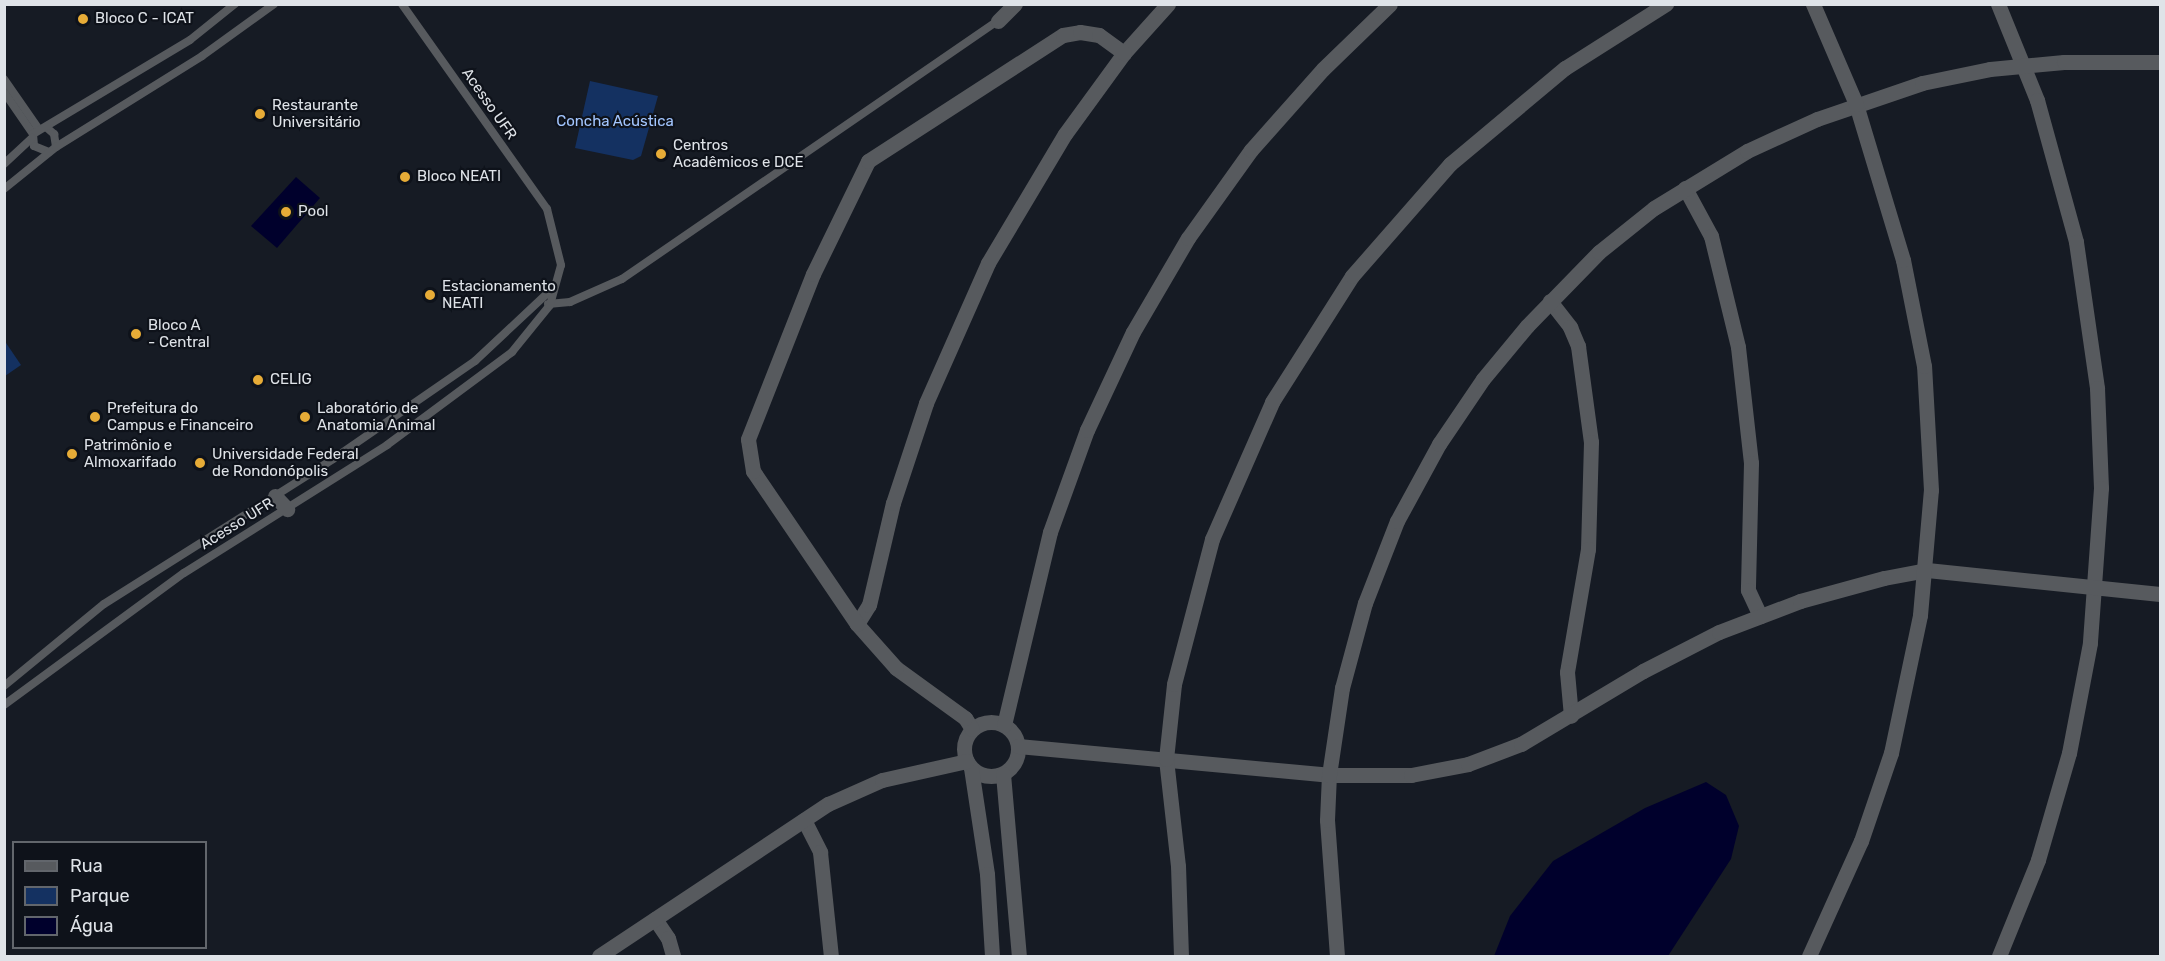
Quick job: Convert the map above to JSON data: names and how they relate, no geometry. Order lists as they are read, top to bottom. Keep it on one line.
{"streets":{"lane":["Acesso UFR"]},"parks":["Concha Acústica"],"places":["Bloco C - ICAT","Restaurante Universitário","Centros Acadêmicos e DCE","Bloco NEATI","Pool","Estacionamento NEATI","Bloco A - Central","CELIG","Prefeitura do Campus e Financeiro","Laboratório de Anatomia Animal","Patrimônio e Almoxarifado","Universidade Federal de Rondonópolis"],"legend":["Rua","Parque","Água"]}
